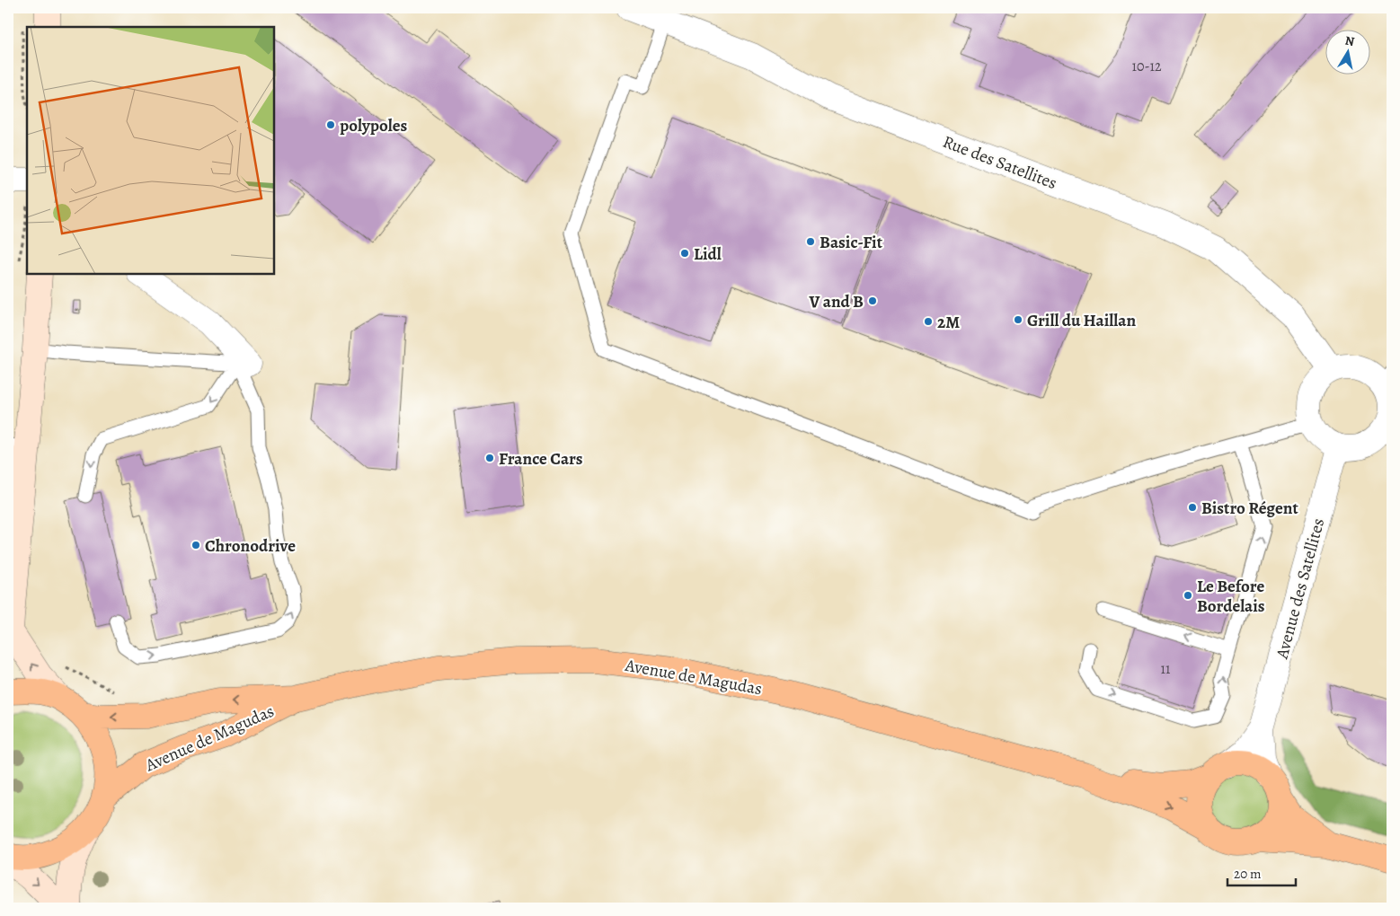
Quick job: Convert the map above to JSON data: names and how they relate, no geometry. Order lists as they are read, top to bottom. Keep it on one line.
{"streets":{"main road":["Avenue de Magudas"],"street":["Rue des Satellites","Avenue des Satellites"]},"crossings":[["Rue des Satellites","Avenue des Satellites"],["Avenue des Satellites","Avenue de Magudas"]],"places":["polypoles","Basic-Fit","Lidl","V and B","Grill du Haillan","2M","France Cars","Bistro Régent","Chronodrive","Le Before Bordelais"],"house_numbers":["10-12","11"],"scale_bar":"20 m","north":"top"}
